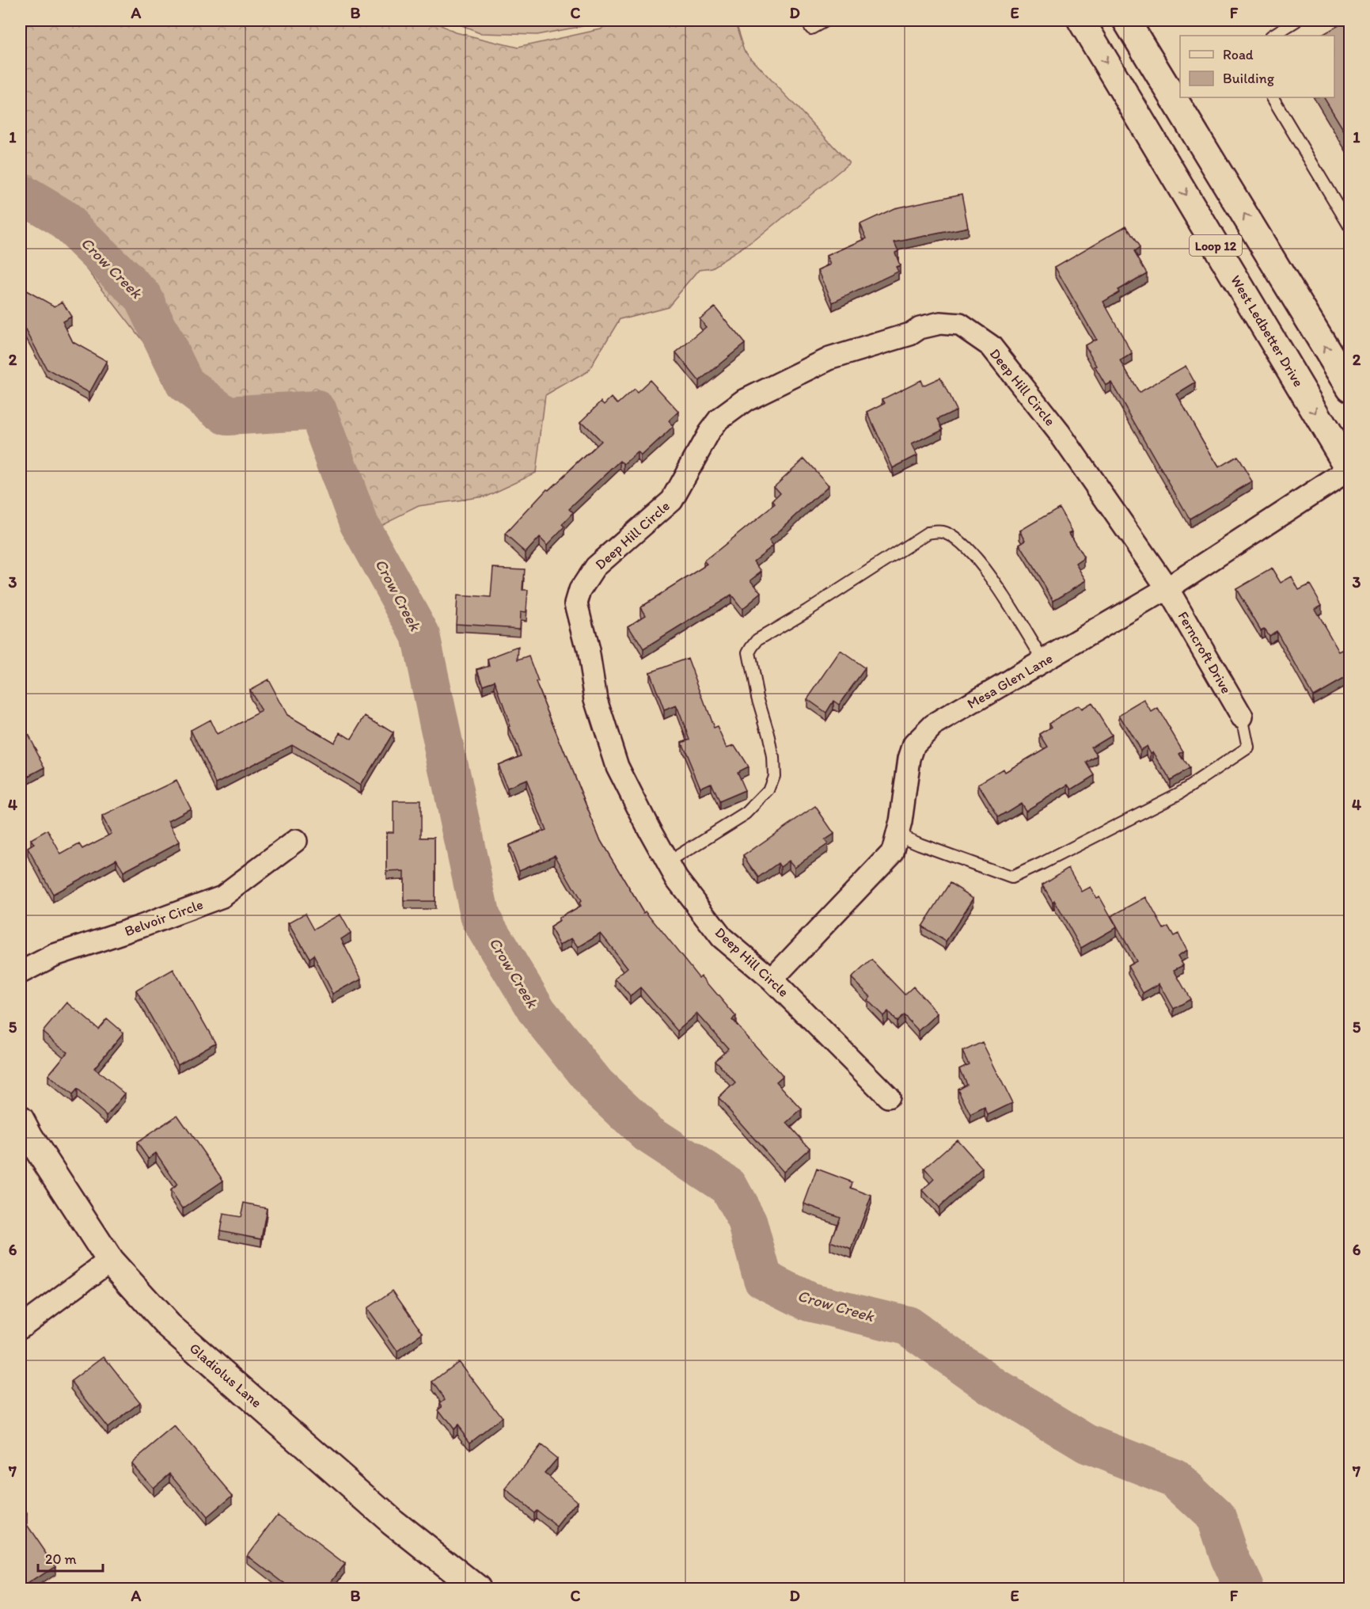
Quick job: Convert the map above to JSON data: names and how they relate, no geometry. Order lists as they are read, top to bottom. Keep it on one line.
{"streets":{"main road":["Loop 12","West Ledbetter Drive","Gladiolus Lane"],"street":["Deep Hill Circle","Ferncroft Drive","Mesa Glen Lane","Belvoir Circle"]},"crossings":[["West Ledbetter Drive","Mesa Glen Lane"],["Deep Hill Circle","Ferncroft Drive"],["Deep Hill Circle","Mesa Glen Lane"],["Ferncroft Drive","Mesa Glen Lane"]],"water":["Crow Creek"],"legend":["Road","Building"],"scale_bar":"20 m","grid":{"columns":["A","B","C","D","E","F"],"rows":["1","2","3","4","5","6","7"]}}
